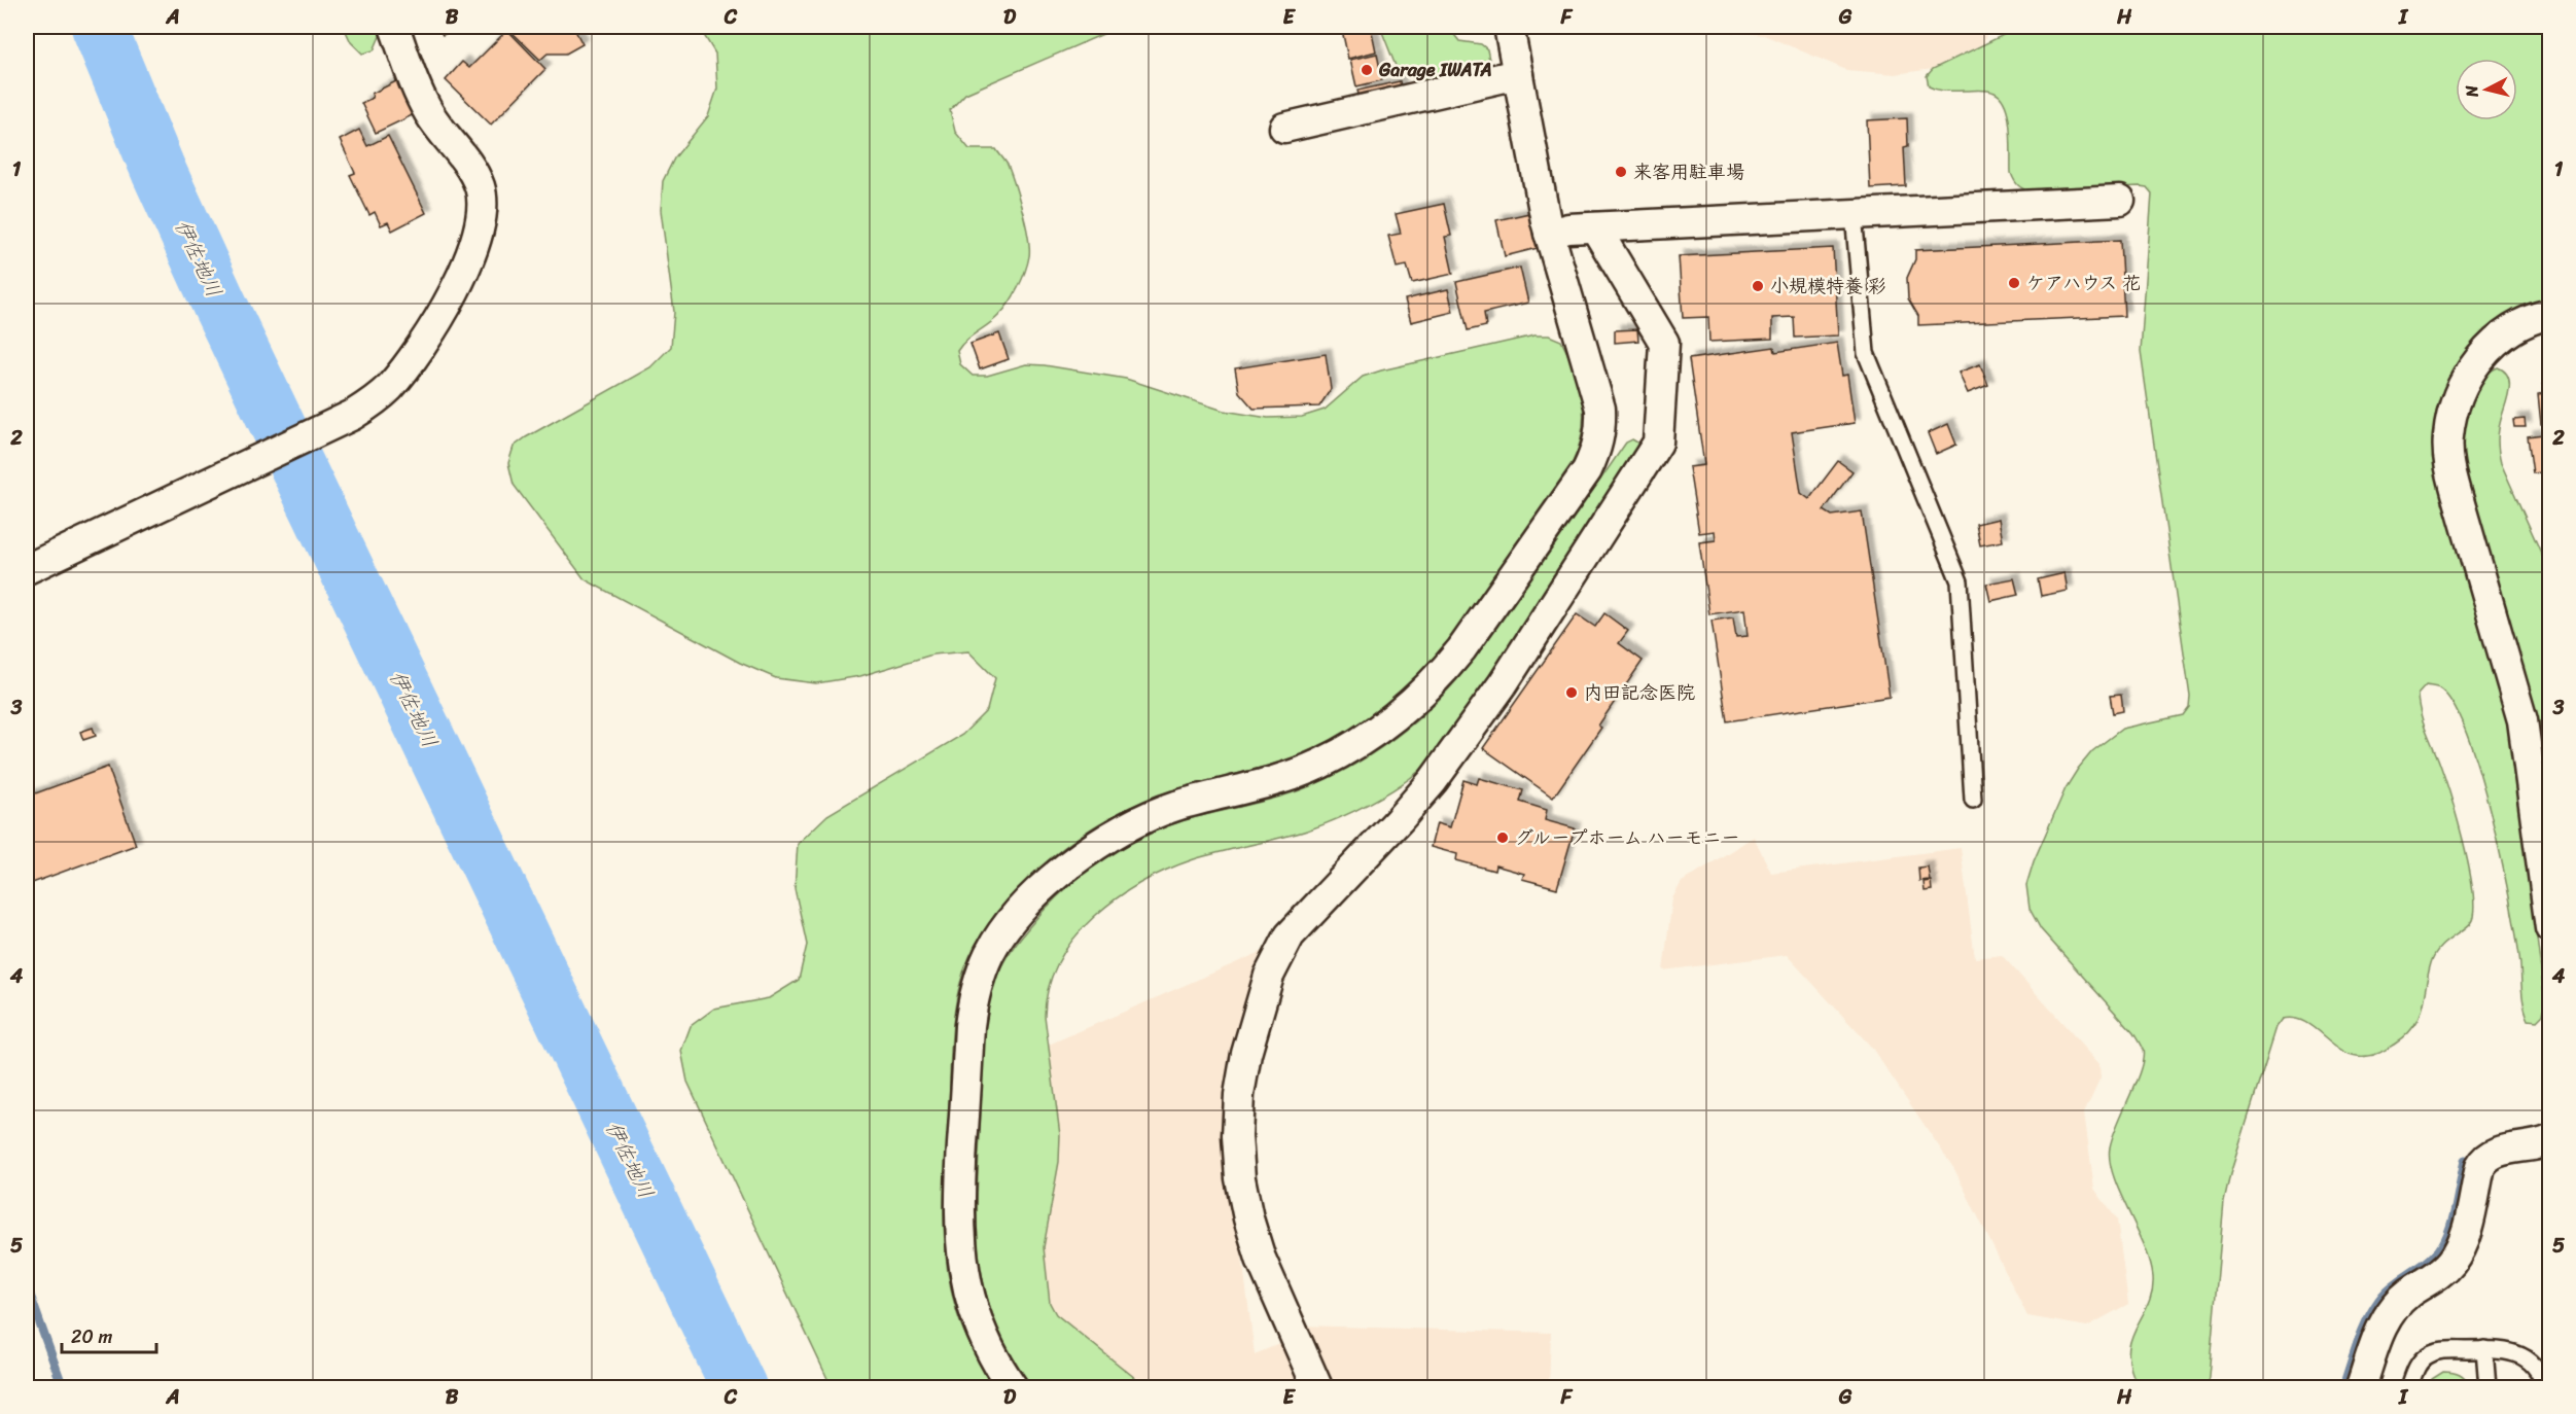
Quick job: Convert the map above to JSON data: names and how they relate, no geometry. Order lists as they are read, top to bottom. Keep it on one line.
{"water":["伊佐地川"],"places":["Garage IWATA","来客用駐車場","ケアハウス 花","小規模特養 彩","内田記念医院","グループホーム ハーモニー"],"scale_bar":"20 m","north":"left","grid":{"columns":["A","B","C","D","E","F","G","H","I"],"rows":["1","2","3","4","5"]}}
